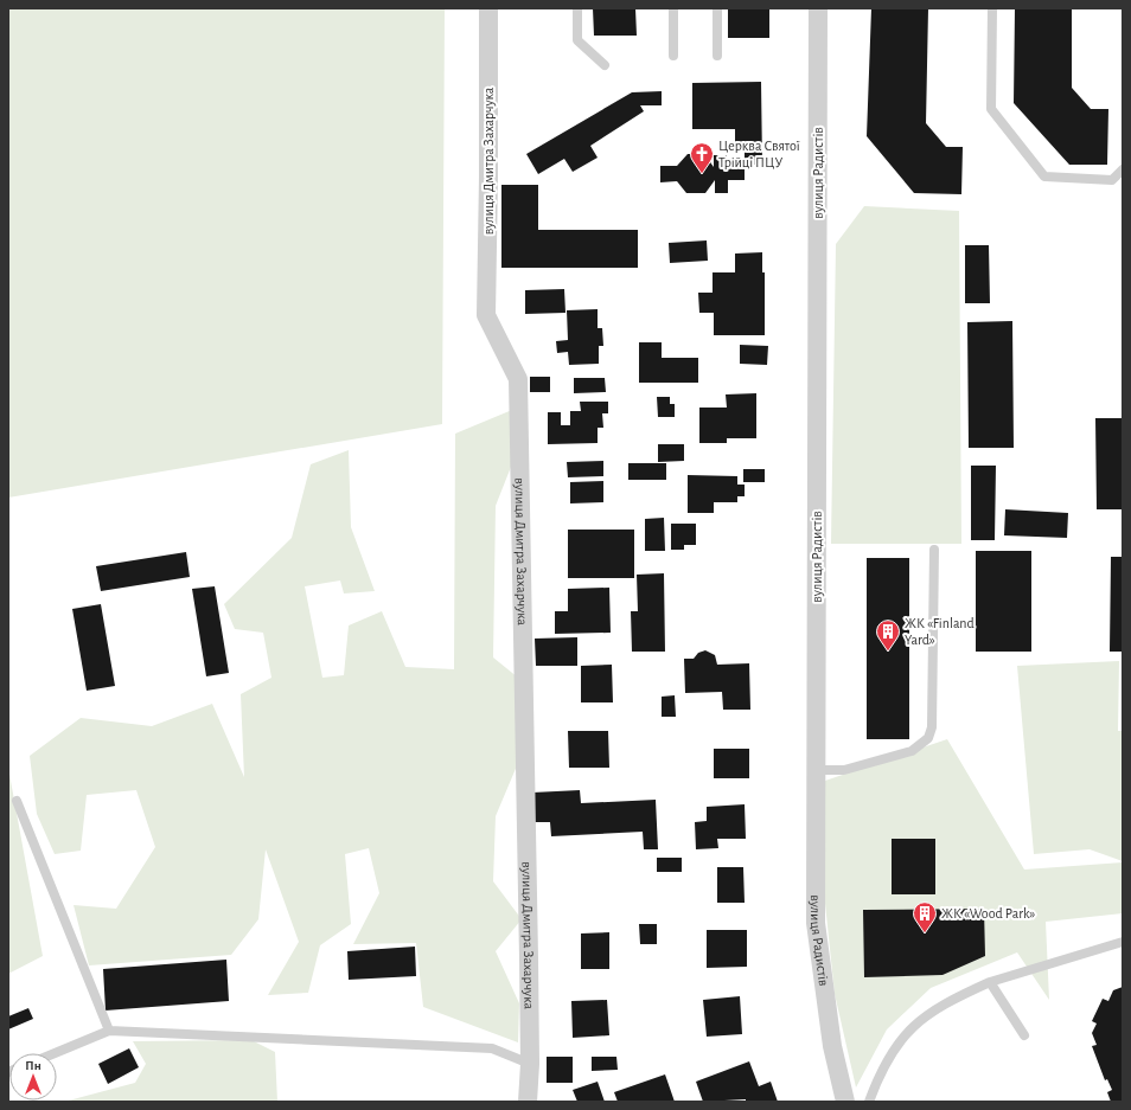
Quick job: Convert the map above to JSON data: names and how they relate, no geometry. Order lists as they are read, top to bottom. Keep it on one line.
{"streets":{"street":["вулиця Дмитра Захарчука","вулиця Радистів"]},"places":{"church":["Церква Святої Трійці ПЦУ"],"building":["ЖК «Finland Yard»","ЖК «Wood Park»"]},"north":"top"}
